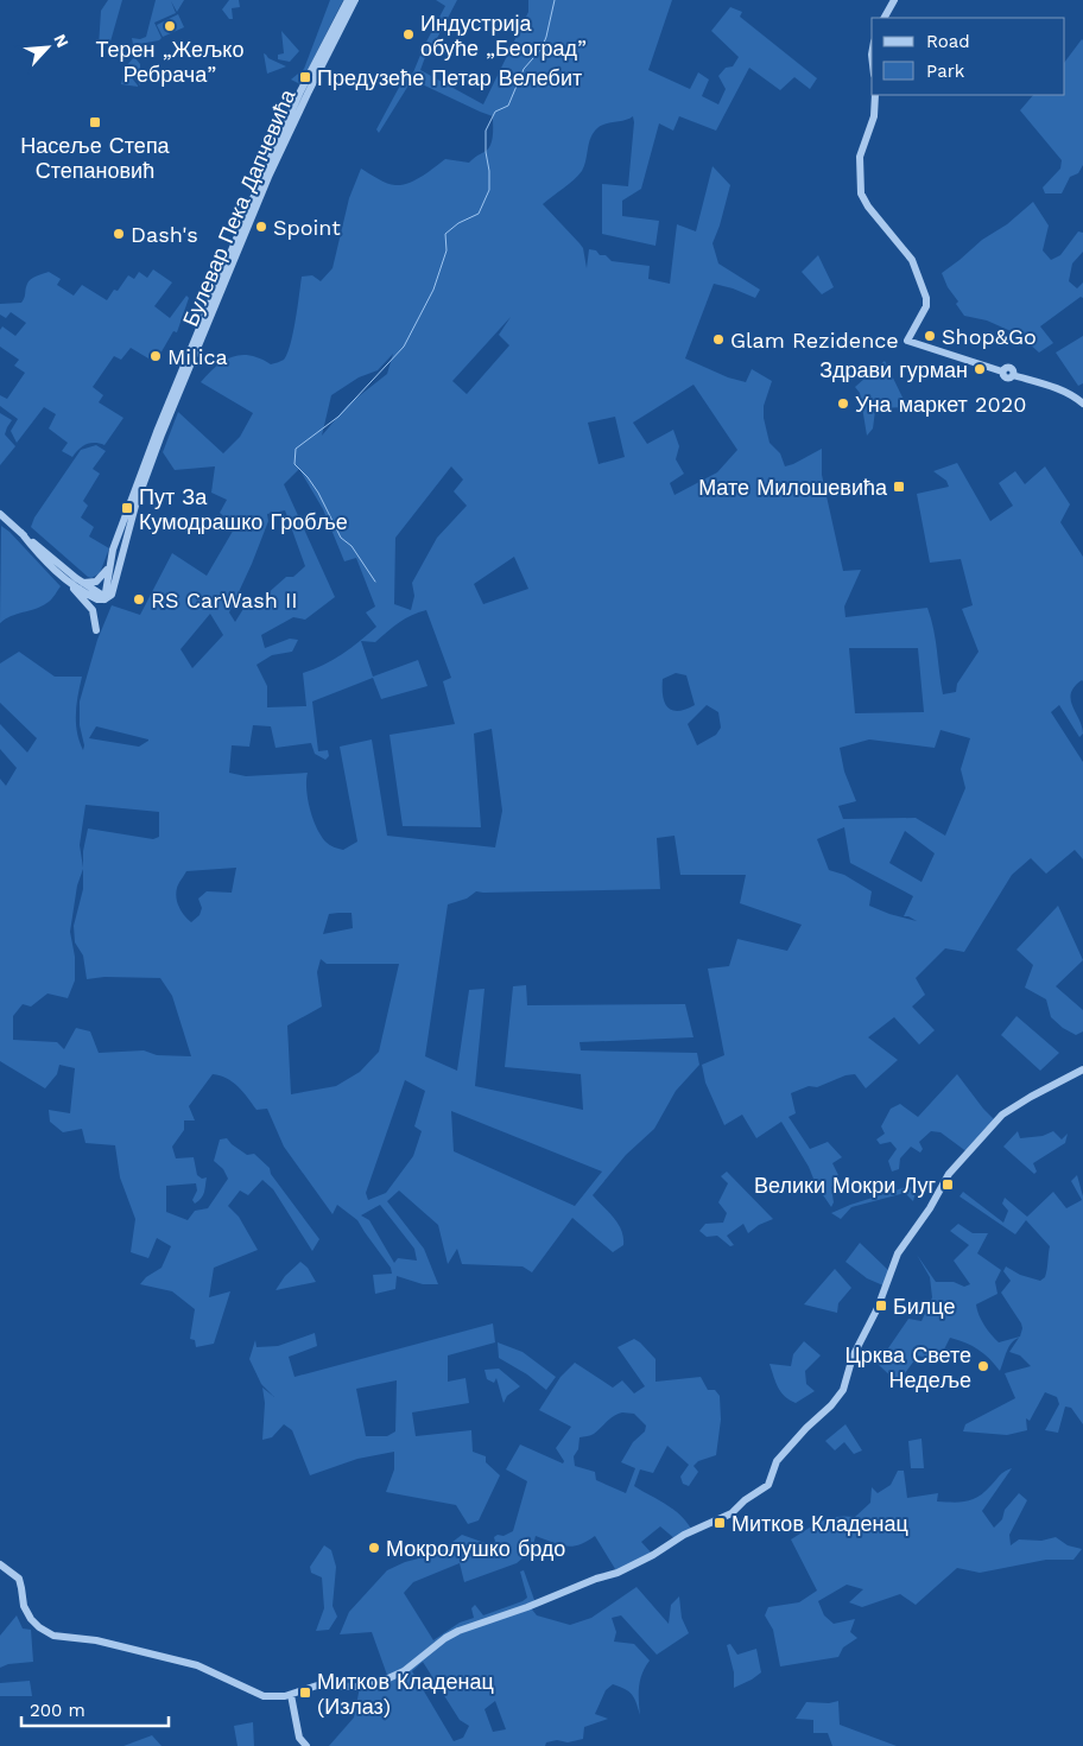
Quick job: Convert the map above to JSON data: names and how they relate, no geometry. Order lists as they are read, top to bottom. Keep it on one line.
{"streets":{"street":["Булевар Пека Дапчевића"]},"places":{"other":["Терен „Жељко Ребрача”","Индустрија обуће „Београд”","Spoint","Dash's","Shop&Go","Glam Rezidence","Milica","Здрави гурман","Уна маркет 2020","RS CarWash II","Црква Свете Недеље","Мокролушко брдо"],"transit":["Предузеће Петар Велебит","Насеље Степа Степановић","Мате Милошевића","Пут За Кумодрашко Гробље","Велики Мокри Луг","Билце","Митков Кладенац","Митков Кладенац (Излаз)"]},"legend":["Road","Park"],"scale_bar":"200 m","north":"top right"}
